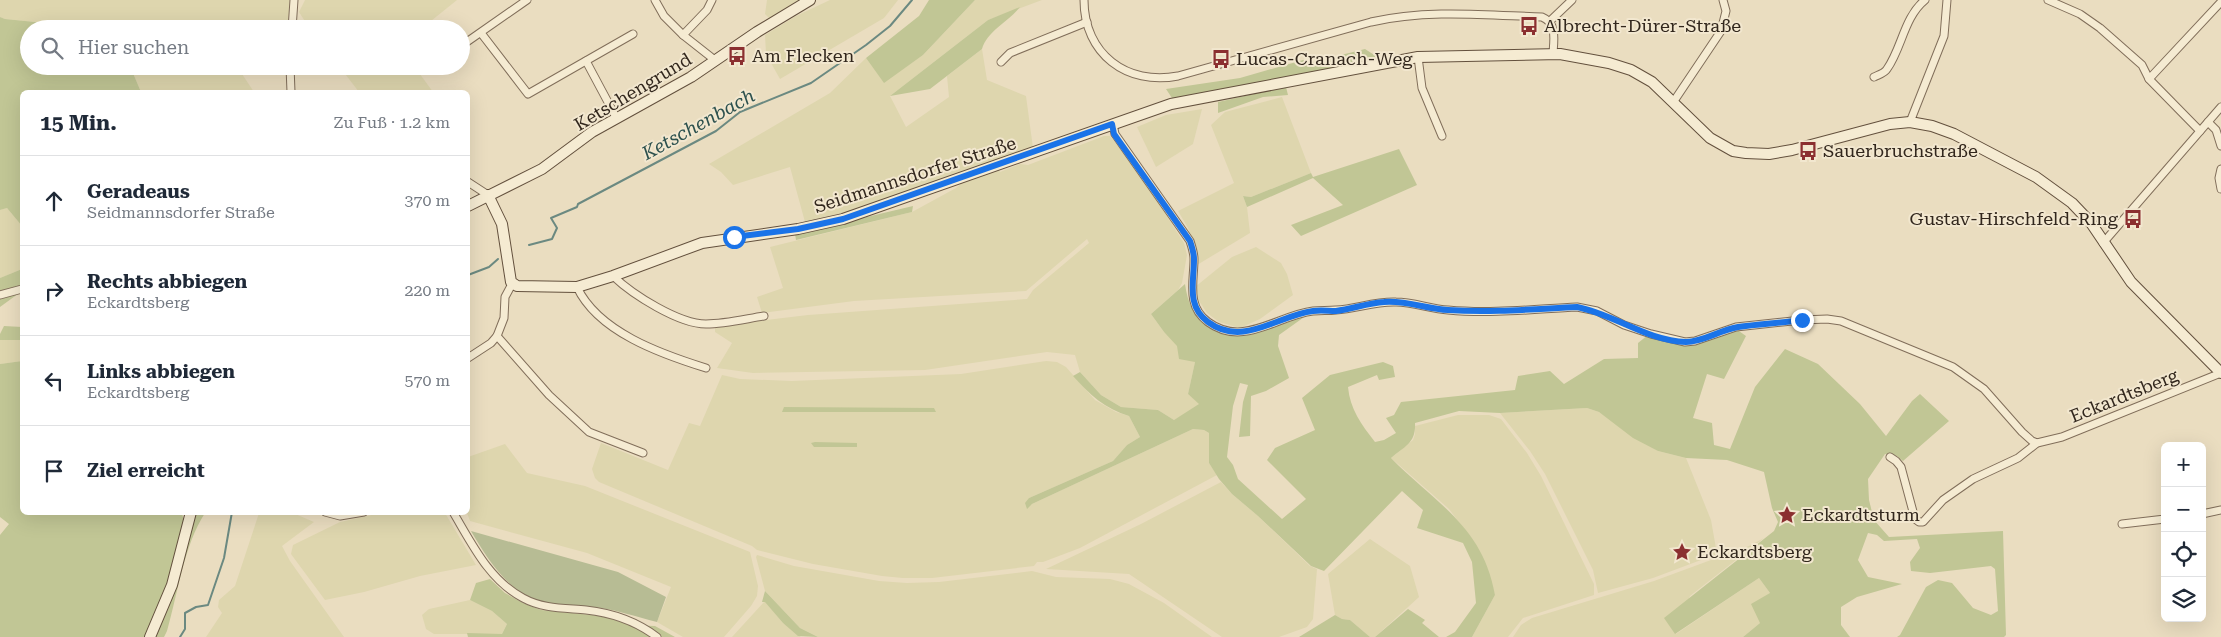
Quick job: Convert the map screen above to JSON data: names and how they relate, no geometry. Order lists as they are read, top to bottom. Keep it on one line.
{"streets":{"street":["Ketschengrund","Seidmannsdorfer Straße","Eckardtsberg"]},"crossings":[["Seidmannsdorfer Straße","Eckardtsberg"]],"water":["Ketschenbach"],"places":{"bus stop":["Albrecht-Dürer-Straße","Am Flecken","Lucas-Cranach-Weg","Sauerbruchstraße","Gustav-Hirschfeld-Ring"],"place":["Eckardtsturm","Eckardtsberg"]},"page":{"search":"Hier suchen","heading":["15 Min.","Zu Fuß · 1.2 km"],"list":[["Geradeaus","Seidmannsdorfer Straße","370 m"],["Rechts abbiegen","Eckardtsberg","220 m"],["Links abbiegen","Eckardtsberg","570 m"],"Ziel erreicht"],"map_buttons":["+","−"]}}
